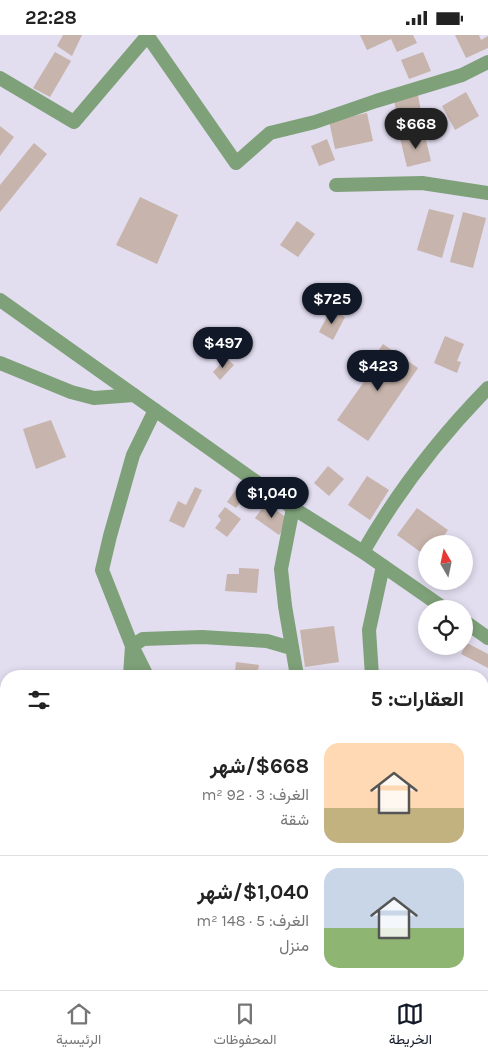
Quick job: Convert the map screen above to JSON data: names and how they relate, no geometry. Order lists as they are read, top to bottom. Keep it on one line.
{"north":"top","page":{"status":"22:28","price":["$668","$725","$497","$423","$1,040"],"heading":"العقارات: 5","list":[{"name":"$668/شهر","note":"الغرف: 3 · 92 m² · شقة"},{"name":"$1,040/شهر","note":"الغرف: 5 · 148 m² · منزل"}],"tabs":["الخريطة","المحفوظات","الرئيسية"]}}
